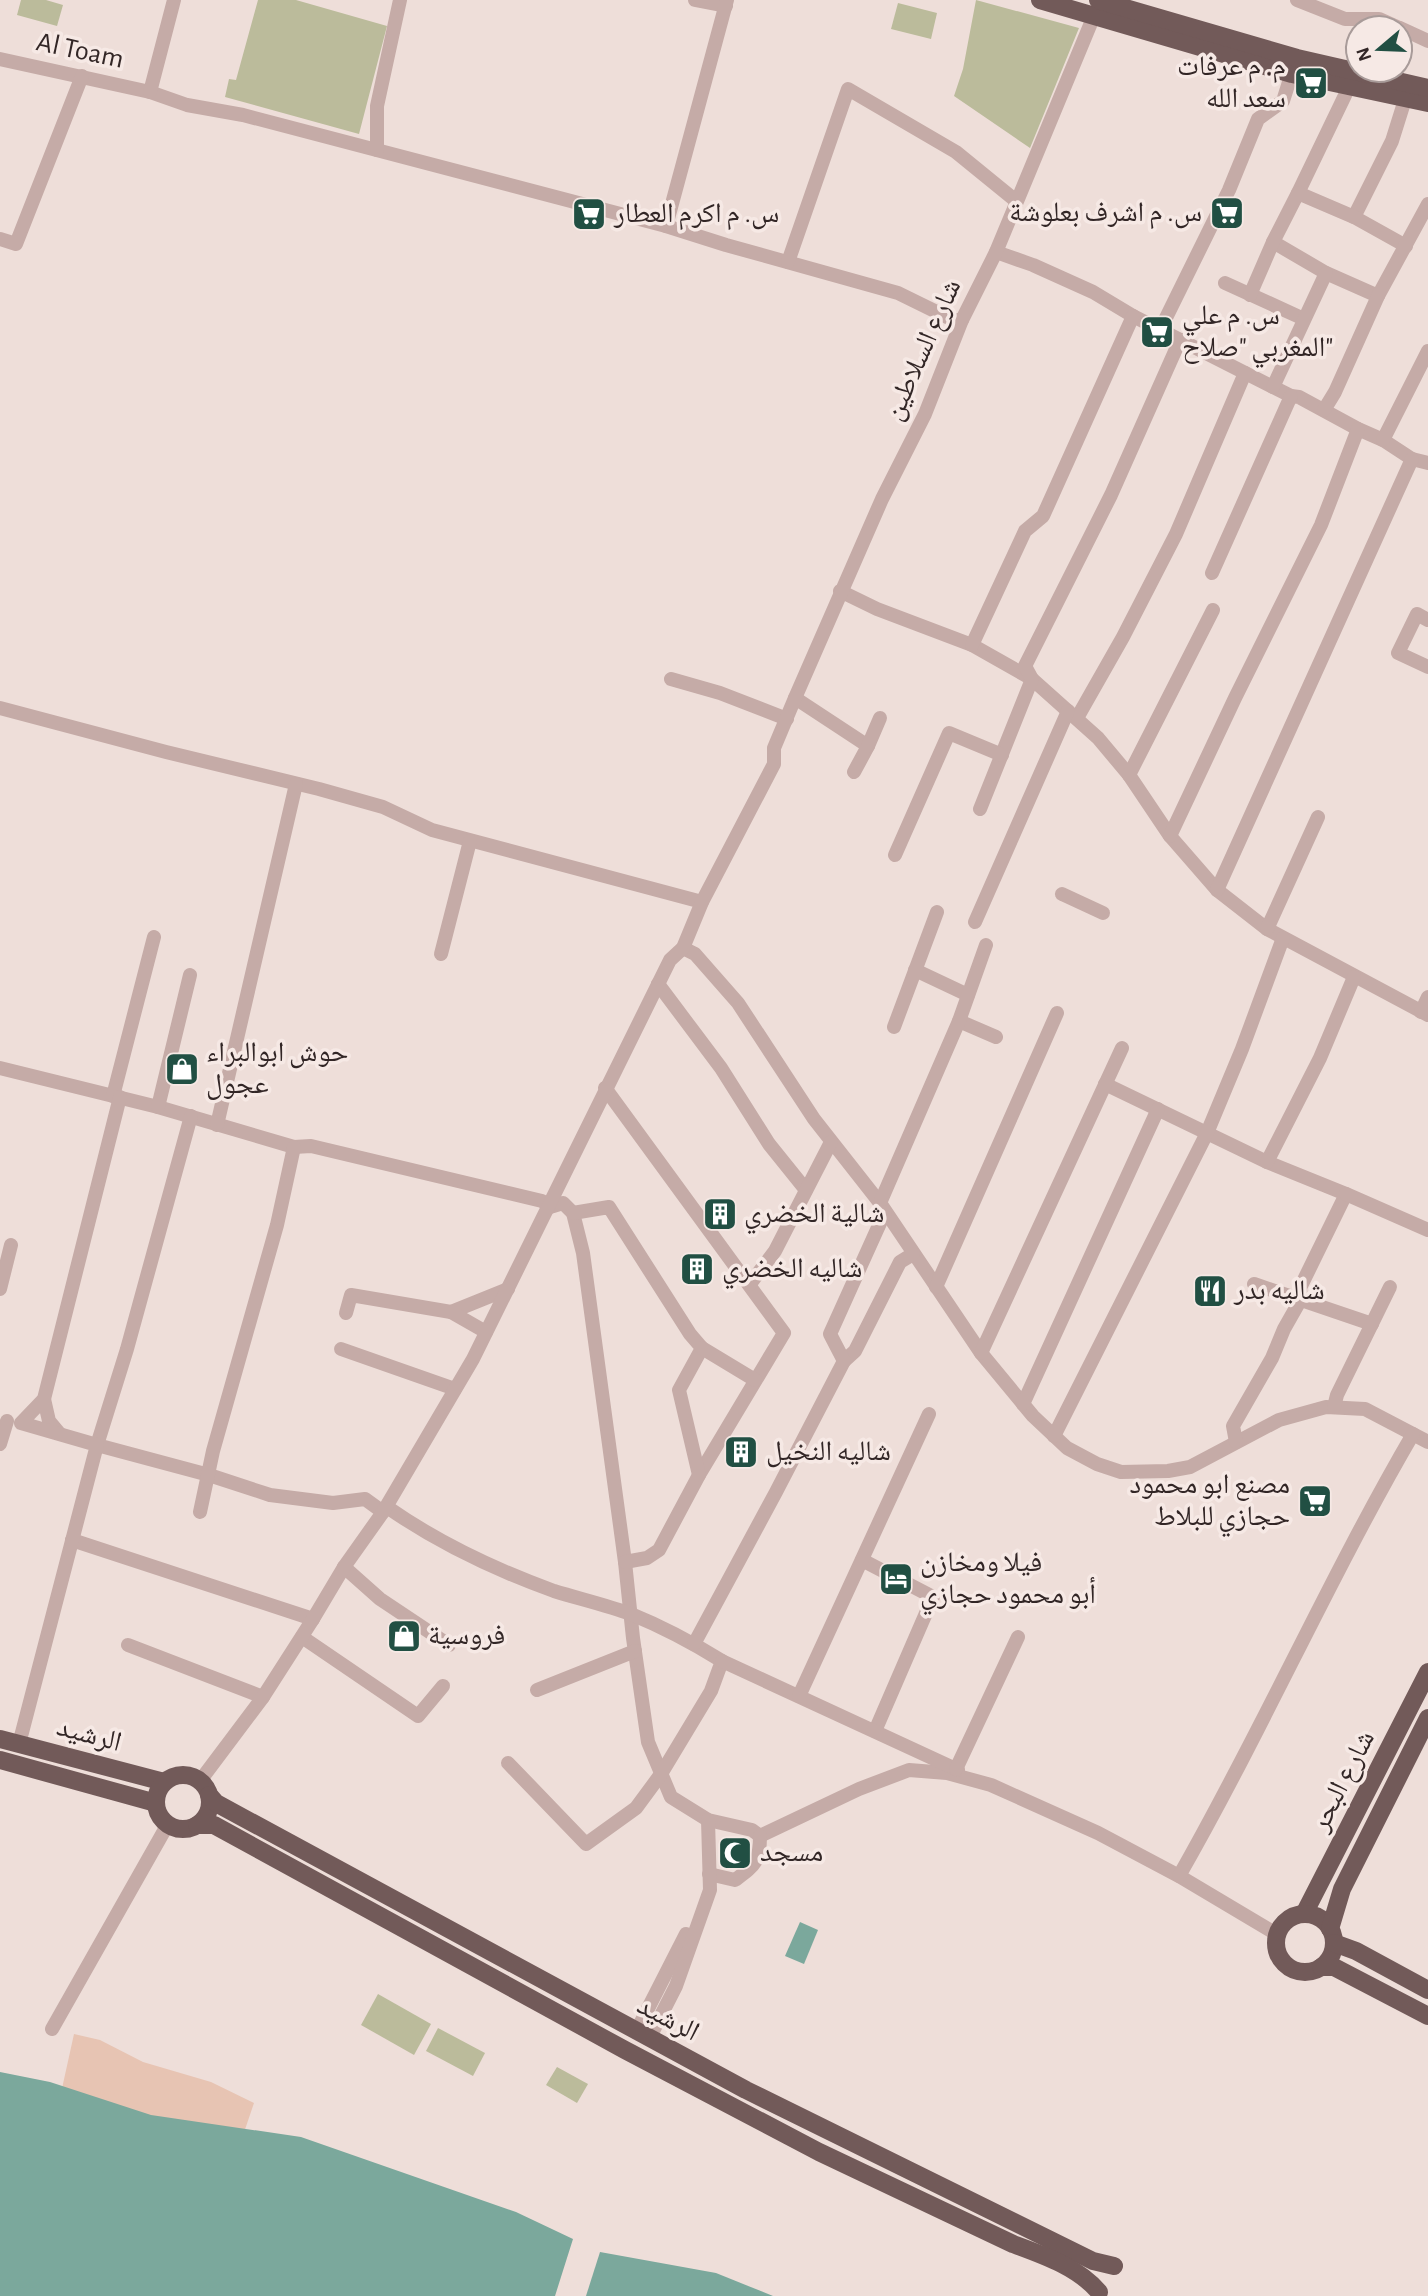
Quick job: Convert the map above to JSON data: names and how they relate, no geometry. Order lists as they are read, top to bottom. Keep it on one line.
{"streets":{"main road":["الرشيد","شارع البحر"],"street":["Al Toam","شارع السلاطين"]},"crossings":[["Al Toam","شارع السلاطين"],["شارع السلاطين","الرشيد"]],"places":{"supermarket":["م. م عرفات سعد الله","س. م اشرف بعلوشة","س. م اكرم العطار","س. م علي المغربي \"صلاح\"","مصنع ابو محمود حجازي للبلاط"],"shop":["حوش ابوالبراء عجول","فروسية"],"building":["شالية الخضري","شاليه الخضري","شاليه النخيل"],"restaurant":["شاليه بدر"],"hotel":["فيلا ومخازن أبو محمود حجازي"],"mosque":["مسجد"]},"north":"left"}
